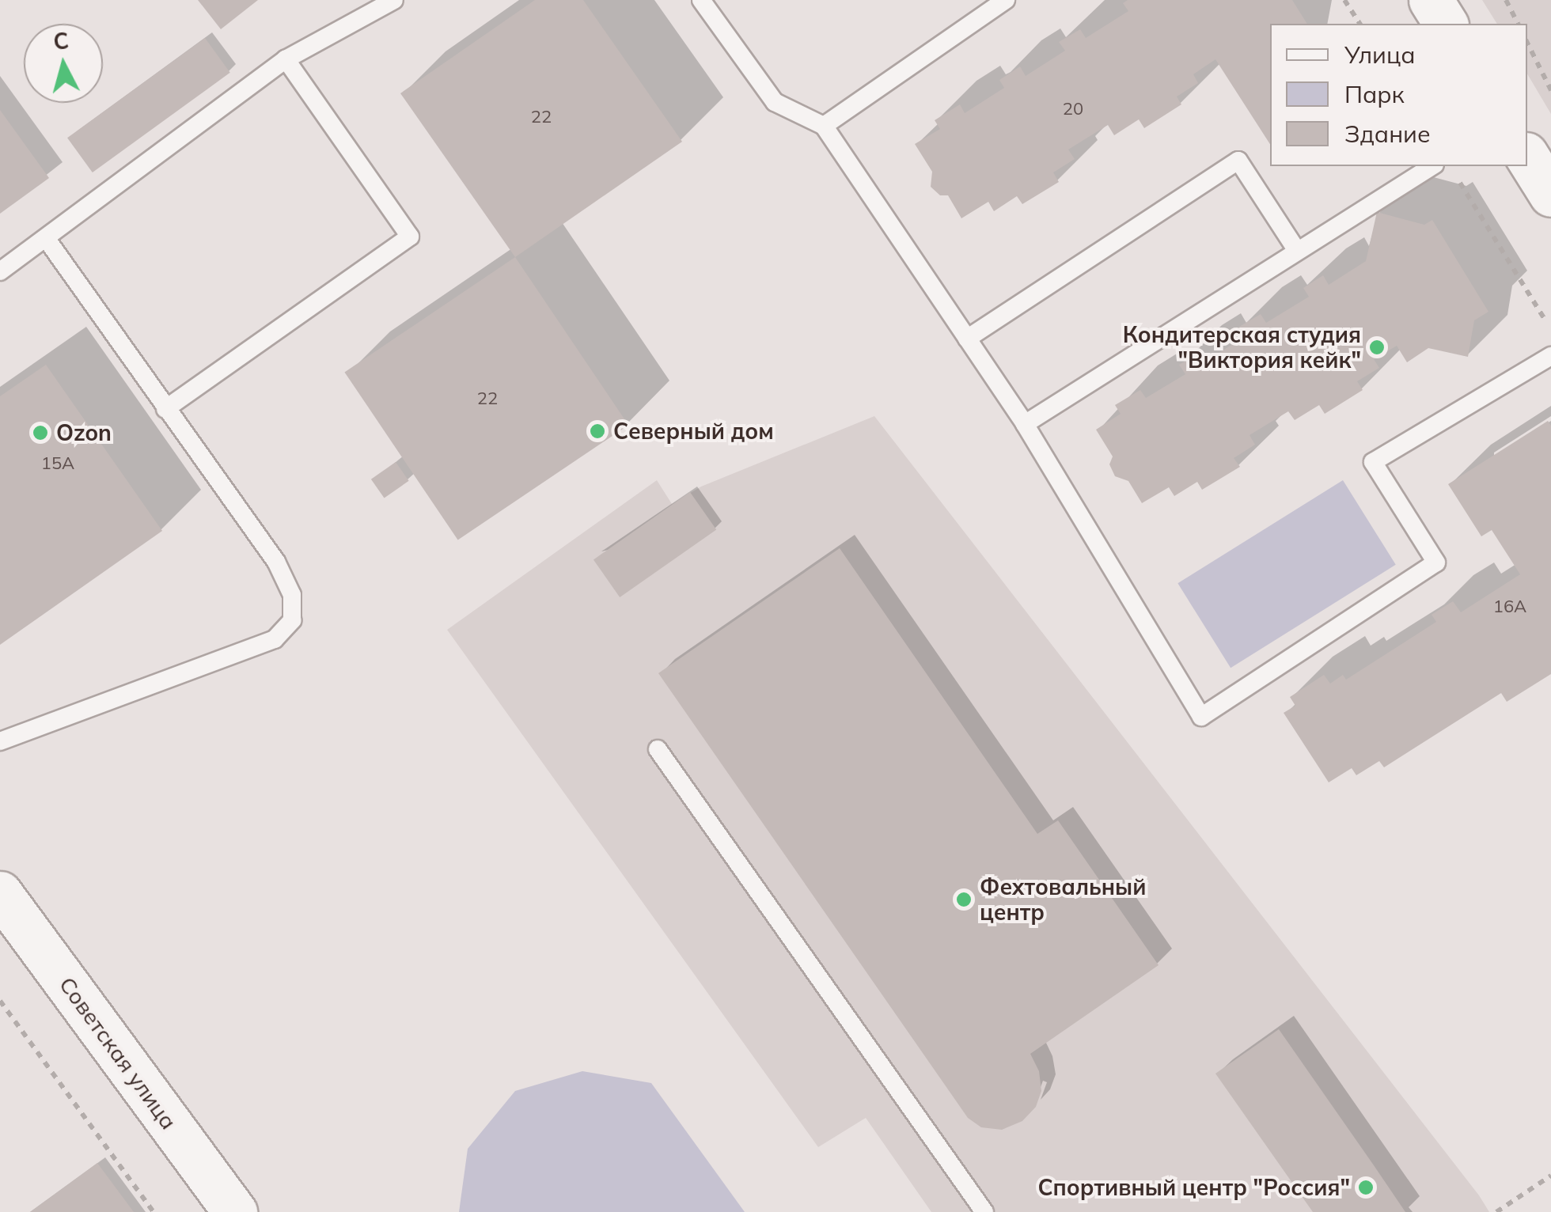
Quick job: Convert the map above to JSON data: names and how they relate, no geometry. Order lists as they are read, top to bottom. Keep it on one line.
{"streets":{"street":["Советская улица"]},"places":["Кондитерская студия \"Виктория кейк\"","Северный дом","Ozon","Фехтовальный центр","Спортивный центр \"Россия\""],"house_numbers":["20","22","22","15А","16А"],"legend":["Улица","Парк","Здание"],"north":"top"}
